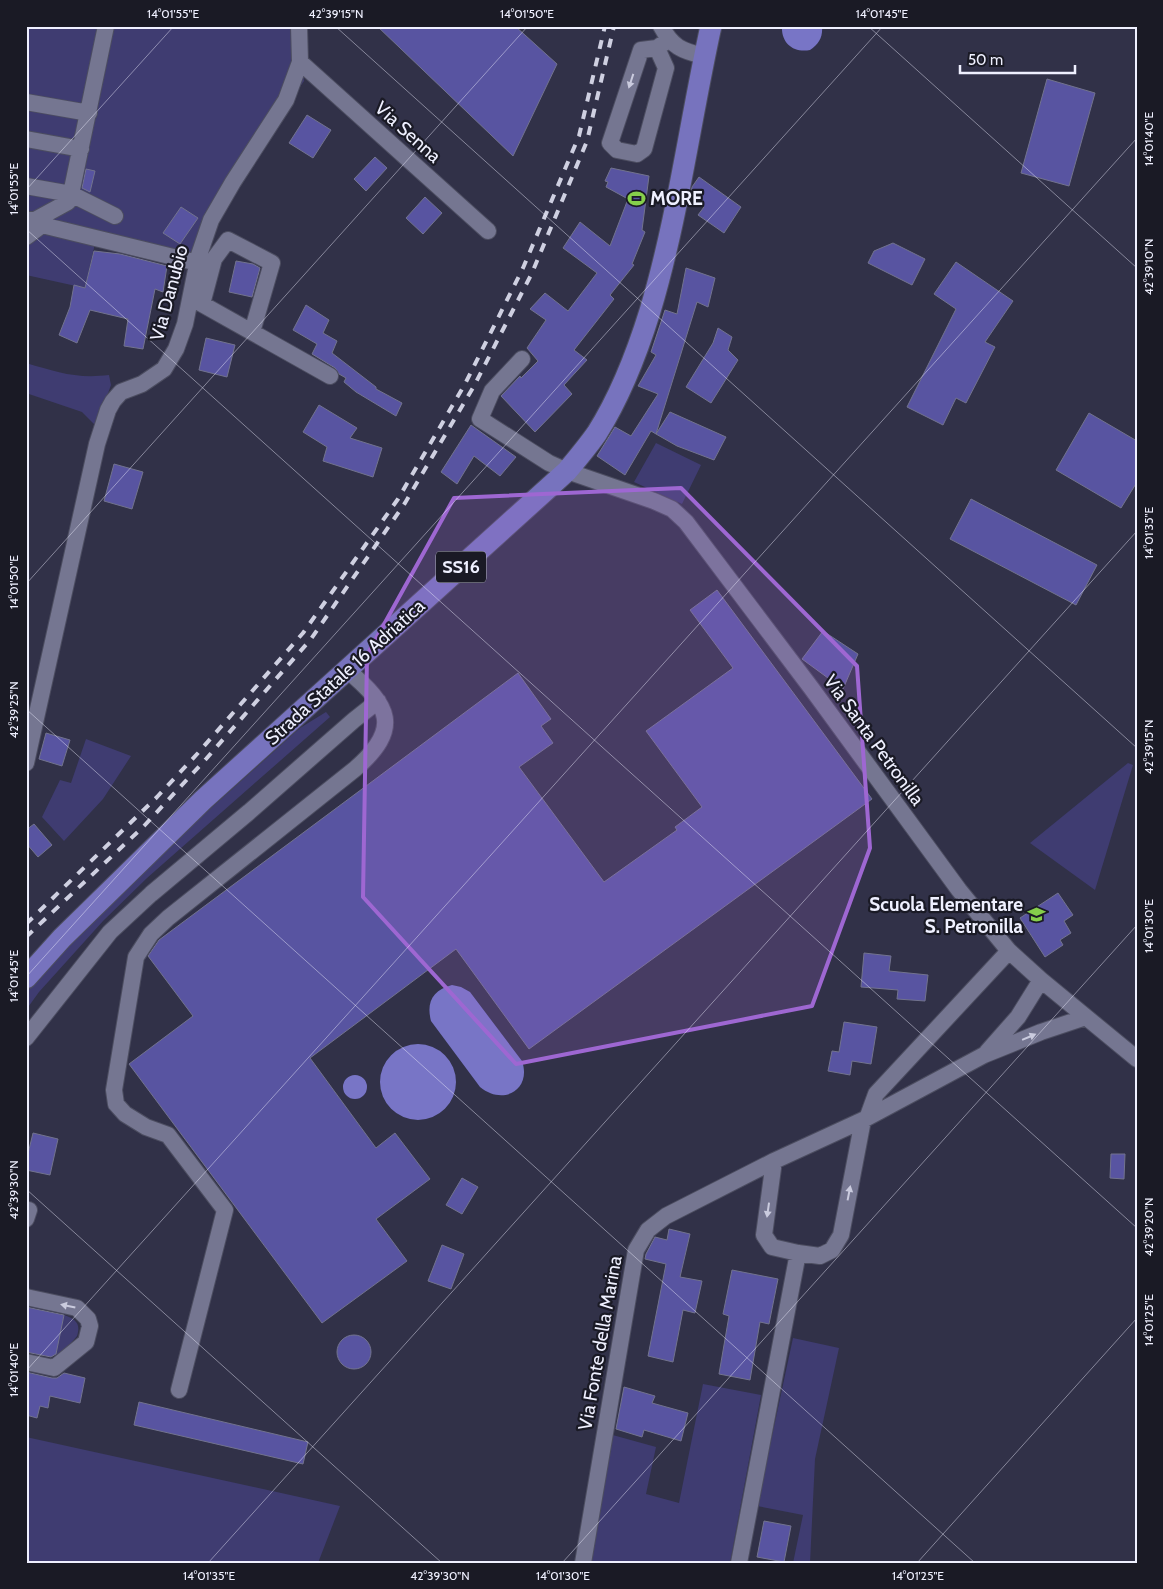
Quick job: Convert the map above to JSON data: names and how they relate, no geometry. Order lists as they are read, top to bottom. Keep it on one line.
{"streets":{"main road":["SS16","Strada Statale 16 Adriatica"],"street":["Via Senna","Via Danubio","Via Santa Petronilla","Via Fonte della Marina"]},"crossings":[["Via Senna","Via Danubio"],["Strada Statale 16 Adriatica","Via Santa Petronilla"],["Via Santa Petronilla","Via Fonte della Marina"]],"places":{"sports":["MORE"],"school or university":["Scuola Elementare S. Petronilla"]},"scale_bar":"50 m","coordinates":["14°01'55\"E","42°39'15\"N","14°01'50\"E","14°01'45\"E","14°01'40\"E","42°39'10\"N","14°01'35\"E","42°39'25\"N","14°01'30\"E","42°39'30\"N","42°39'20\"N","14°01'25\"E"]}
